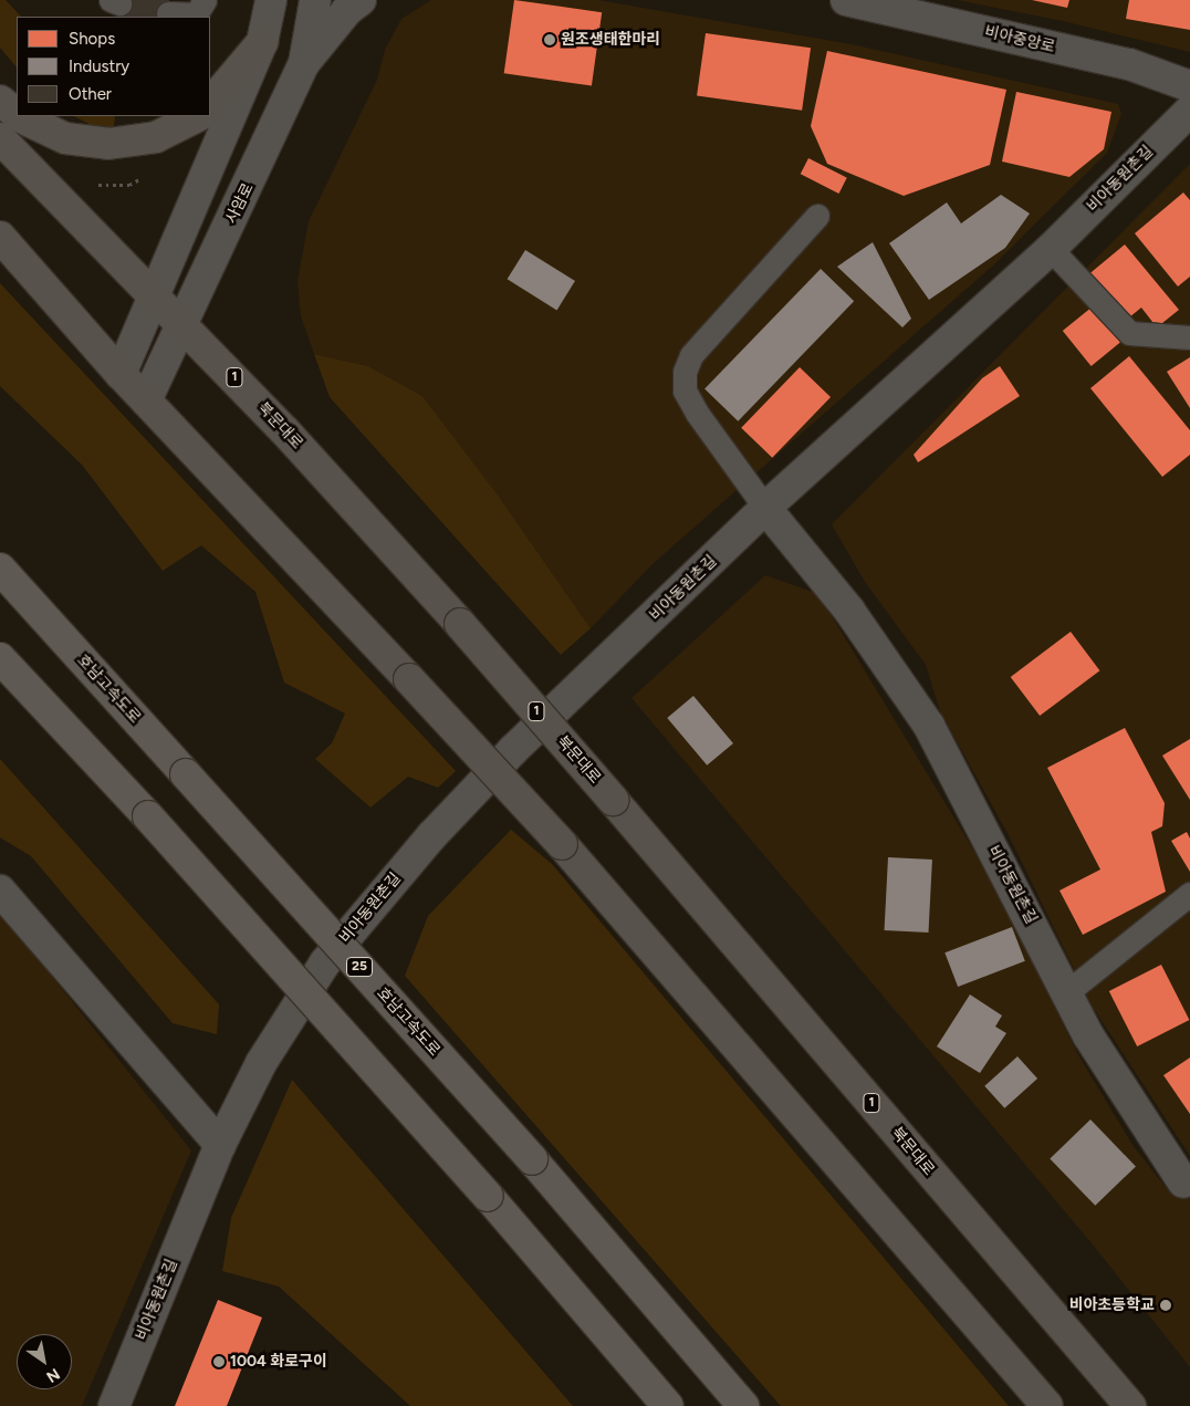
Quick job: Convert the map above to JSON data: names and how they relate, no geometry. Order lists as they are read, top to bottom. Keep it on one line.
{"streets":{"highway":["호남고속도로","25"],"main road":["1","북문대로"],"street":["비아중앙로","비아동원촌길","사암로"]},"crossings":[["사암로","북문대로"]],"places":["원조생태한마리","비아초등학교","1004 화로구이"],"legend":["Shops","Industry","Other"],"north":"bottom right"}
